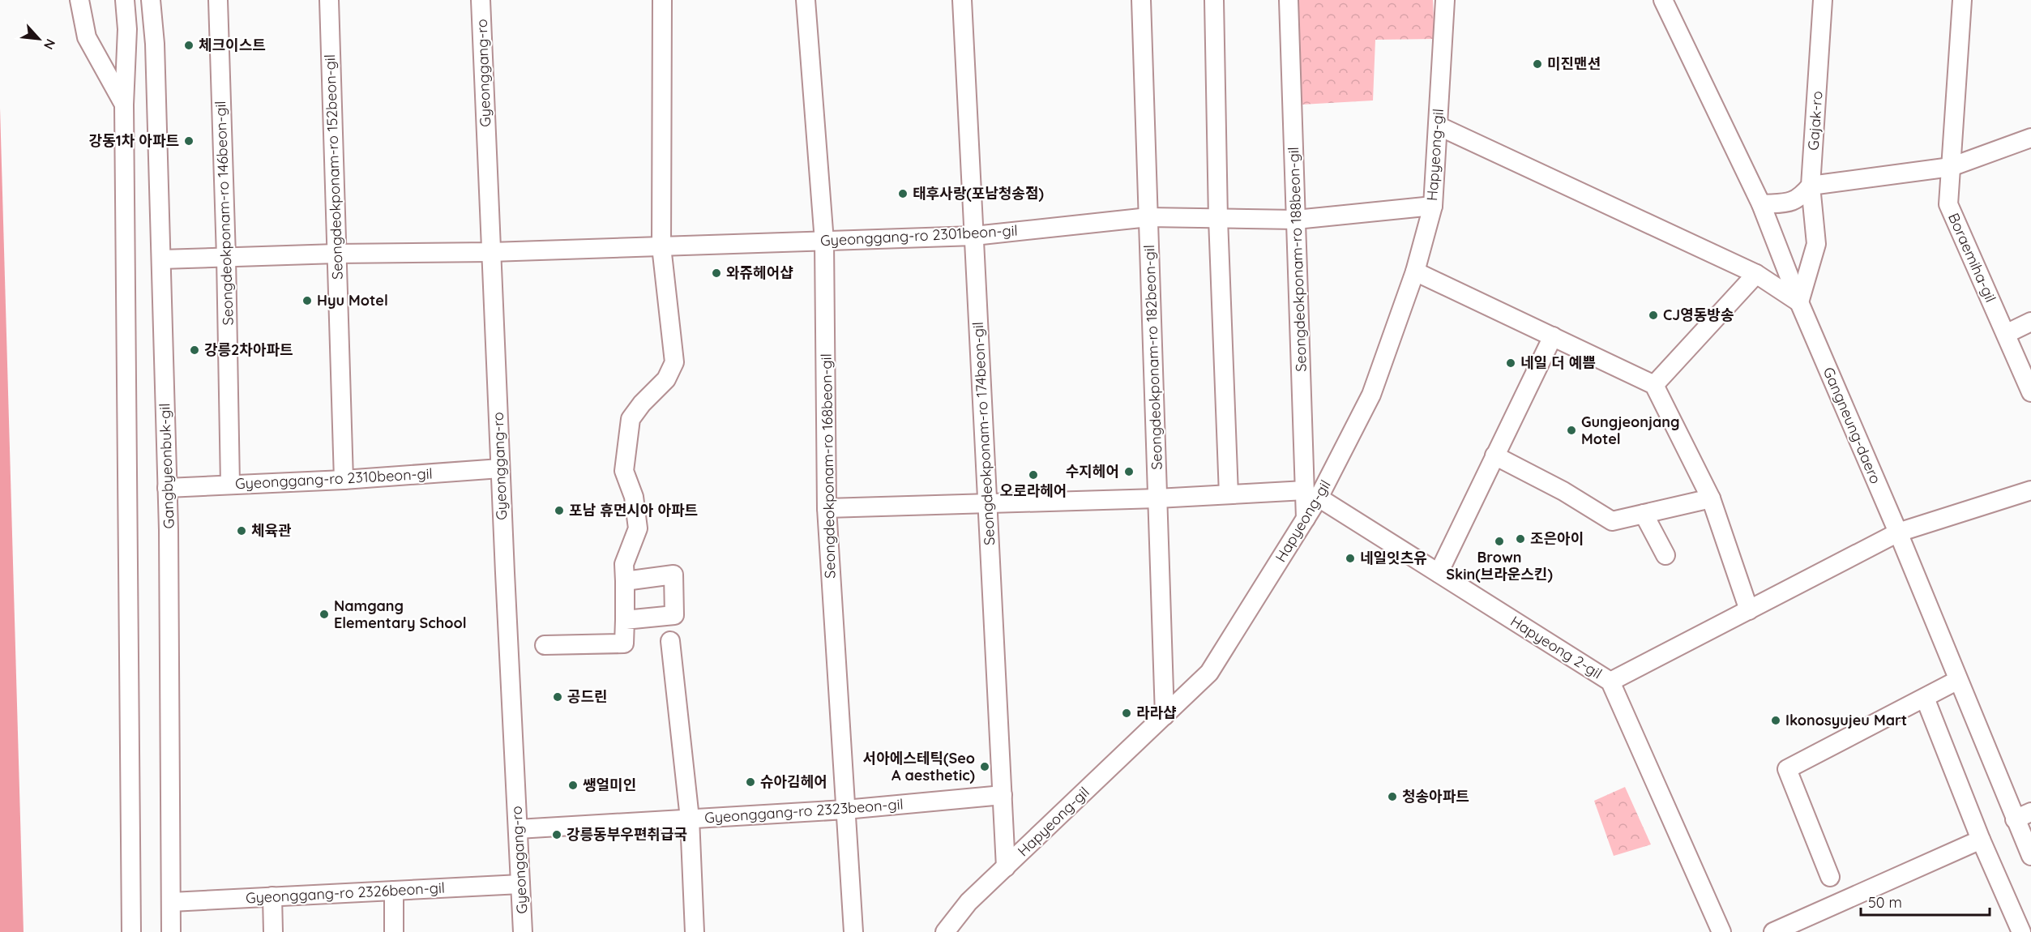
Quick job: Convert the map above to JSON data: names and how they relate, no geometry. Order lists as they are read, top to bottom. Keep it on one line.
{"streets":{"street":["Gyeonggang-ro","Gajak-ro","Hapyeong-gil","Seongdeokponam-ro 152beon-gil","Seongdeokponam-ro 146beon-gil","Gyeonggang-ro 2301beon-gil","Boraemiha-gil","Seongdeokponam-ro 188beon-gil","Seongdeokponam-ro 182beon-gil","Gangneung-daero","Seongdeokponam-ro 174beon-gil","Gangbyeonbuk-gil","Seongdeokponam-ro 168beon-gil","Gyeonggang-ro 2310beon-gil","Hapyeong 2-gil","Gyeonggang-ro 2323beon-gil","Gyeonggang-ro 2326beon-gil"]},"crossings":[["Gyeonggang-ro","Gyeonggang-ro 2301beon-gil"],["Gyeonggang-ro","Gyeonggang-ro 2310beon-gil"],["Gyeonggang-ro","Gyeonggang-ro 2323beon-gil"],["Gyeonggang-ro","Gyeonggang-ro 2326beon-gil"],["Gajak-ro","Gangneung-daero"],["Hapyeong-gil","Gyeonggang-ro 2301beon-gil"],["Hapyeong-gil","Seongdeokponam-ro 188beon-gil"],["Hapyeong-gil","Seongdeokponam-ro 182beon-gil"],["Hapyeong-gil","Seongdeokponam-ro 174beon-gil"],["Hapyeong-gil","Hapyeong 2-gil"],["Seongdeokponam-ro 152beon-gil","Gyeonggang-ro 2301beon-gil"],["Seongdeokponam-ro 152beon-gil","Gyeonggang-ro 2310beon-gil"],["Seongdeokponam-ro 146beon-gil","Gyeonggang-ro 2301beon-gil"],["Seongdeokponam-ro 146beon-gil","Gyeonggang-ro 2310beon-gil"],["Gyeonggang-ro 2301beon-gil","Seongdeokponam-ro 188beon-gil"],["Gyeonggang-ro 2301beon-gil","Seongdeokponam-ro 182beon-gil"],["Gyeonggang-ro 2301beon-gil","Seongdeokponam-ro 174beon-gil"],["Gyeonggang-ro 2301beon-gil","Gangbyeonbuk-gil"],["Gyeonggang-ro 2301beon-gil","Seongdeokponam-ro 168beon-gil"],["Seongdeokponam-ro 188beon-gil","Hapyeong 2-gil"],["Seongdeokponam-ro 174beon-gil","Gyeonggang-ro 2323beon-gil"],["Gangbyeonbuk-gil","Gyeonggang-ro 2310beon-gil"],["Gangbyeonbuk-gil","Gyeonggang-ro 2326beon-gil"],["Seongdeokponam-ro 168beon-gil","Gyeonggang-ro 2323beon-gil"]],"places":["체크이스트","미진맨션","강동1차 아파트","태후사랑(포남청송점)","와쥬헤어샵","Hyu Motel","CJ영동방송","강릉2차아파트","네일 더 예쁨","Gungjeonjang Motel","수지헤어","오로라헤어","포남 휴먼시아 아파트","체육관","조은아이","Brown Skin(브라운스킨)","네일잇츠유","Namgang Elementary School","공드린","라라샵","Ikonosyujeu Mart","서아에스테틱(Seo A aesthetic)","슈아김헤어","쌩얼미인","청송아파트","강릉동부우편취급국"],"scale_bar":"50 m","north":"bottom right"}
